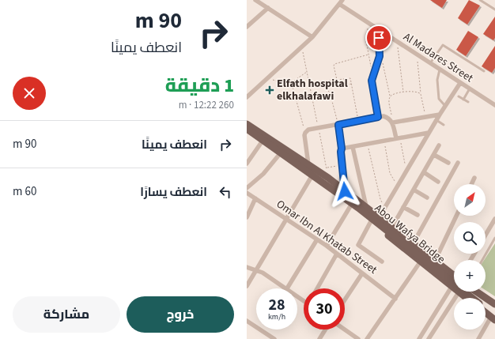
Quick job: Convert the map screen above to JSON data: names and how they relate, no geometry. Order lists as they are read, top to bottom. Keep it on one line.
{"streets":{"main road":["Abou Wafya Bridge"],"street":["Al Madares Street","Omar Ibn Al Khatab Street"]},"places":{"health":["Elfath hospital elkhalafawi"]},"north":"top right","page":{"turn":["90 m","انعطف يمينًا"],"heading":["1 دقيقة","260 m · 12:22"],"list":[{"name":"انعطف يمينًا","value":"90 m"},{"name":"انعطف يسارًا","value":"60 m"}],"map_buttons":["+","−"],"speed":"28 km/h","limit":"30","buttons":["خروج","مشاركة"]}}
